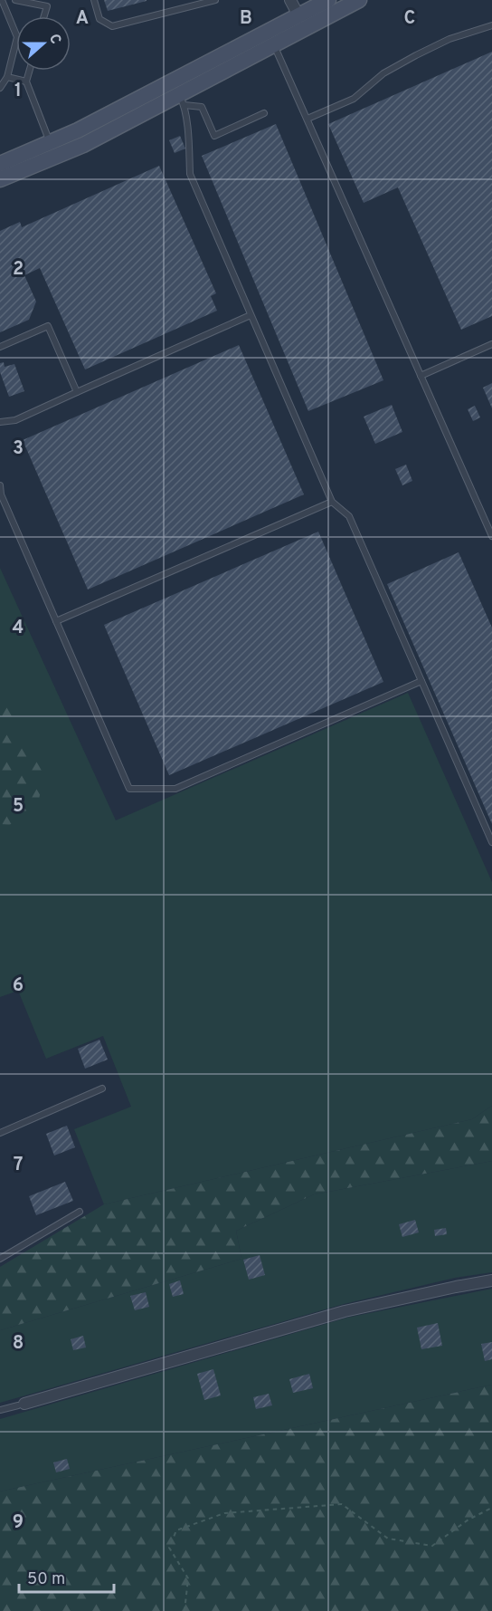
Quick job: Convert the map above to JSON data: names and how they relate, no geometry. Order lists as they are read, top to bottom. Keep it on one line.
{"scale_bar":"50 m","north":"right","grid":{"columns":["A","B","C"],"rows":["1","2","3","4","5","6","7","8","9"]}}
